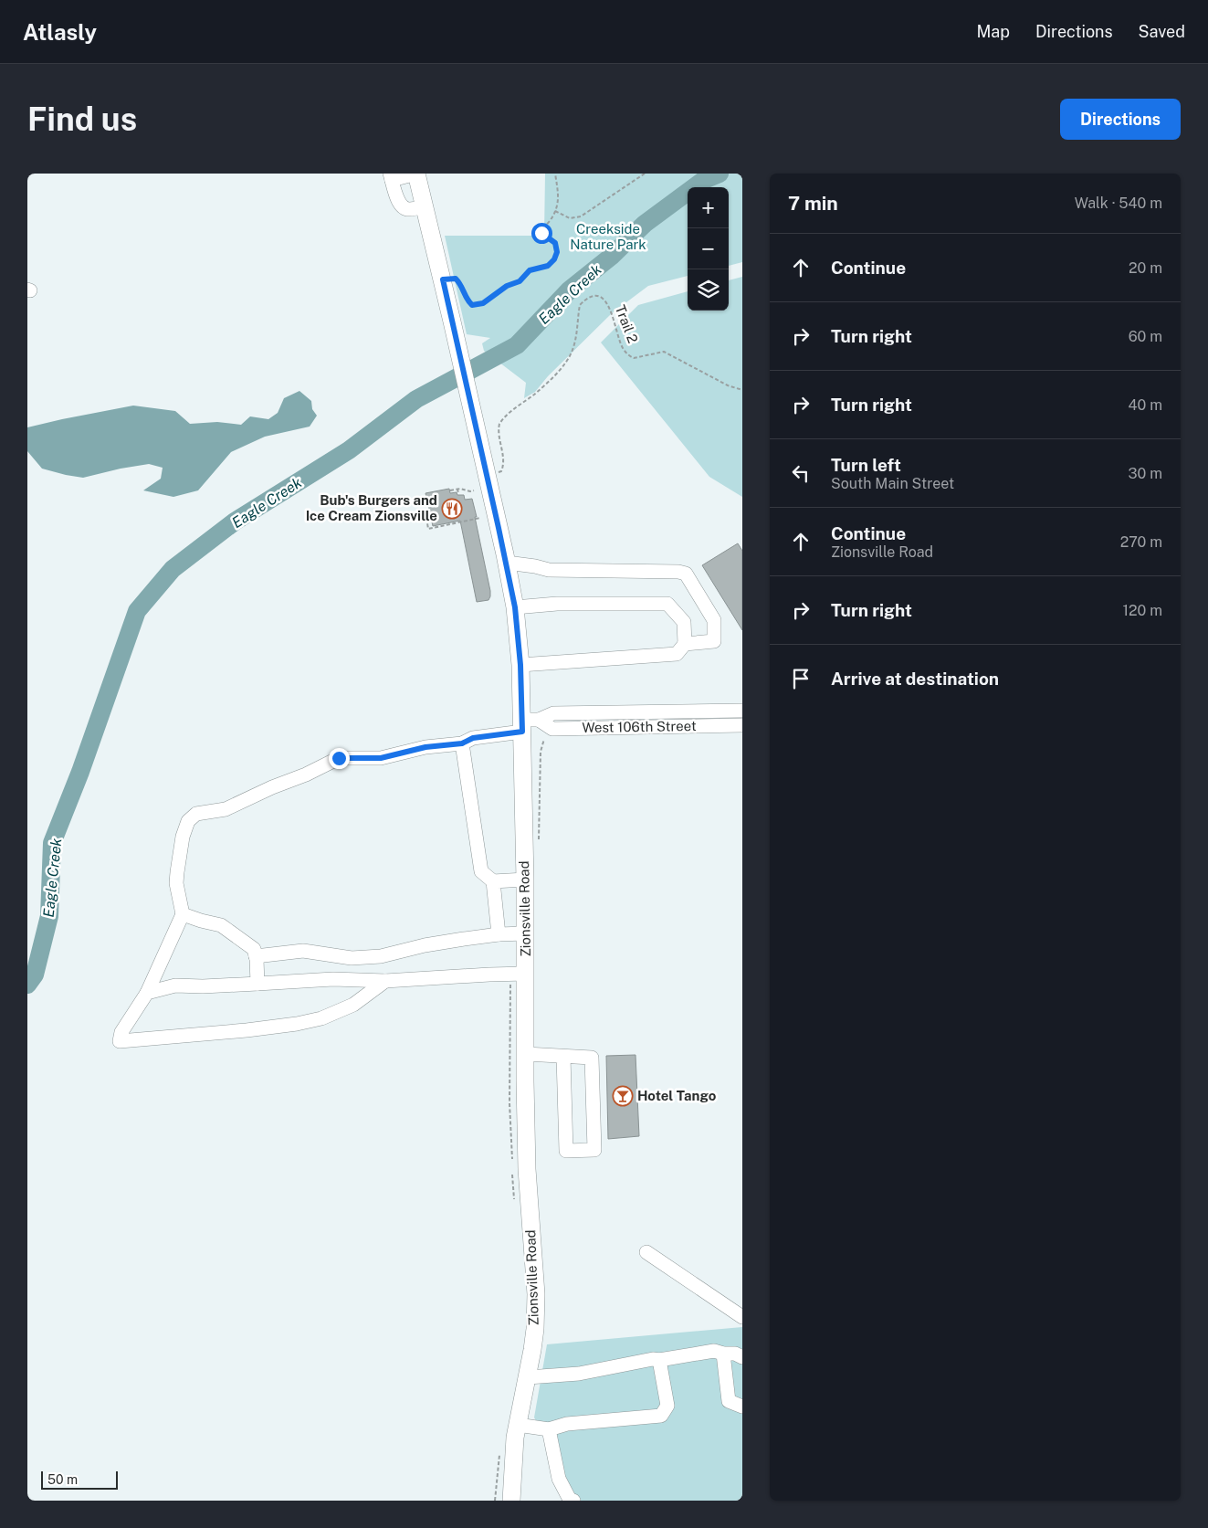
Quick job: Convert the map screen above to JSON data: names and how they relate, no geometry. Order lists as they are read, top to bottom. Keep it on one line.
{"streets":{"main road":["Zionsville Road"],"street":["West 106th Street"],"path":["Trail 2"]},"crossings":[["West 106th Street","Zionsville Road"]],"water":["Eagle Creek"],"parks":["Creekside Nature Park"],"places":{"restaurant":["Bub's Burgers and Ice Cream Zionsville"],"bar":["Hotel Tango"]},"scale_bar":"50 m","page":{"header":"Atlasly","nav":["Map","Directions","Saved"],"buttons":"Directions","title":"Find us","heading":["7 min","Walk · 540 m"],"map_buttons":["+","−"],"list":[["Continue","20 m"],["Turn right","60 m"],["Turn right","40 m"],["Turn left","South Main Street","30 m"],["Continue","Zionsville Road","270 m"],["Turn right","120 m"],"Arrive at destination"],"scale":"50 m"}}
